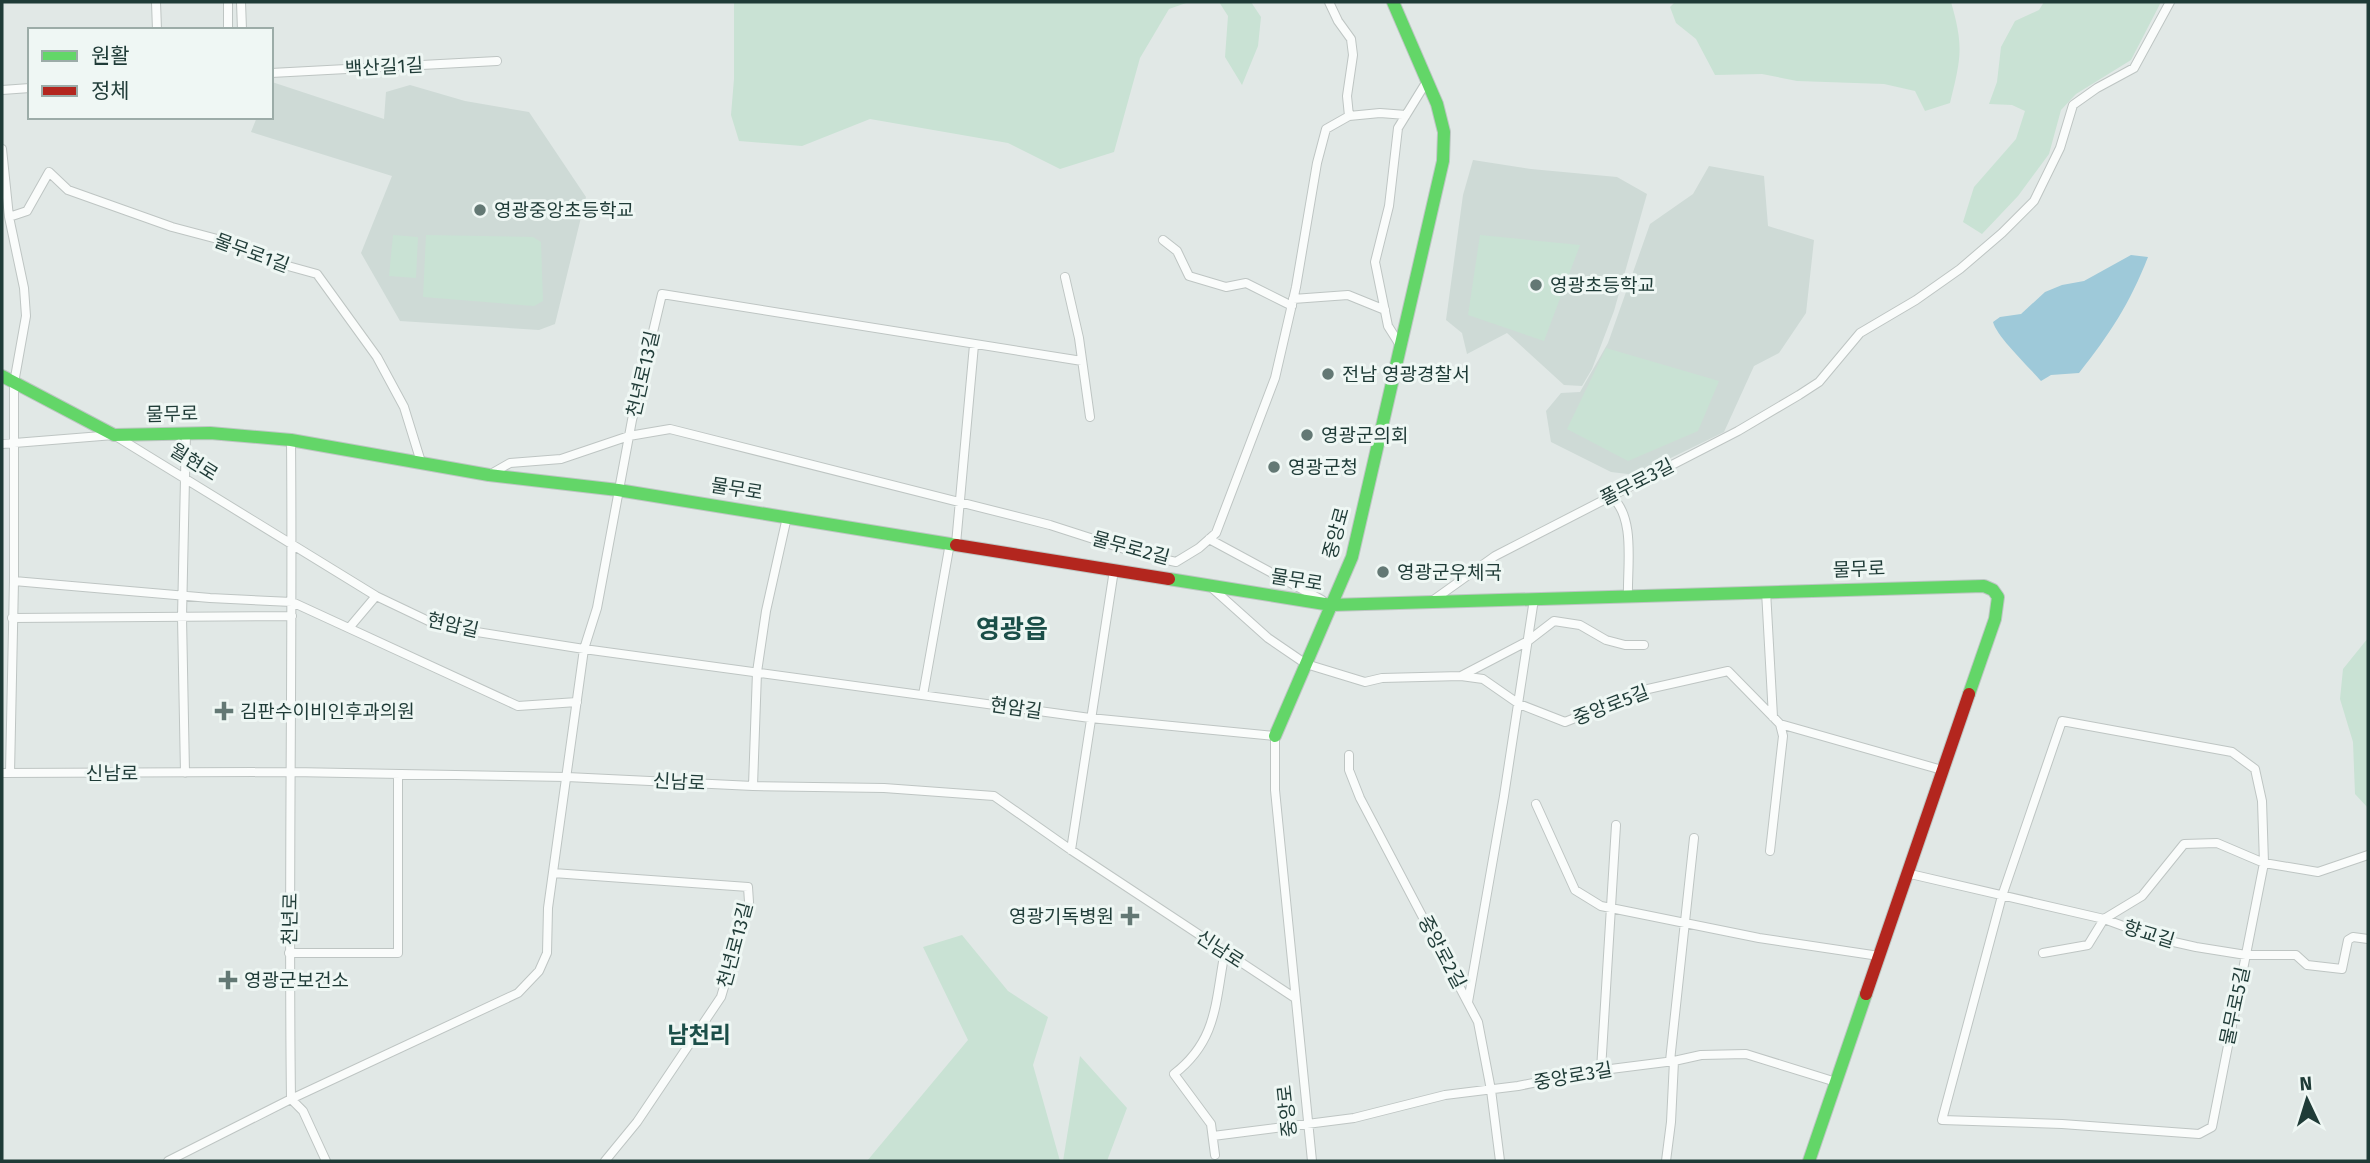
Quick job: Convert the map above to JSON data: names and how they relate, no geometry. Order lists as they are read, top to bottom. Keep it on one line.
{"streets":{"main road":["물무로","월현로","중앙로"],"street":["백산길1길","물무로1길","천년로13길","풀무로3길","물무로2길","현암길","중앙로5길","신남로","천년로","향교길","중앙로2길","물무로5길","중앙로3길"]},"crossings":[["물무로1길","물무로"],["천년로13길","물무로"],["천년로13길","물무로2길"],["천년로13길","현암길"],["천년로13길","신남로"],["천년로13길","천년로"],["물무로","월현로"],["물무로","풀무로3길"],["물무로","중앙로"],["물무로","물무로2길"],["물무로","중앙로5길"],["물무로","천년로"],["물무로","향교길"],["물무로","중앙로3길"],["월현로","현암길"],["월현로","천년로"],["중앙로","현암길"],["중앙로","중앙로5길"],["중앙로","신남로"],["중앙로","중앙로3길"],["현암길","천년로"],["신남로","천년로"],["향교길","물무로5길"],["중앙로2길","중앙로3길"]],"districts":["영광읍","남천리"],"places":{"other":["영광중앙초등학교","영광초등학교","전남 영광경찰서","영광군의회","영광군청","영광군우체국"],"health":["김판수이비인후과의원","영광기독병원","영광군보건소"]},"legend":["원활","정체"],"north":"top"}
